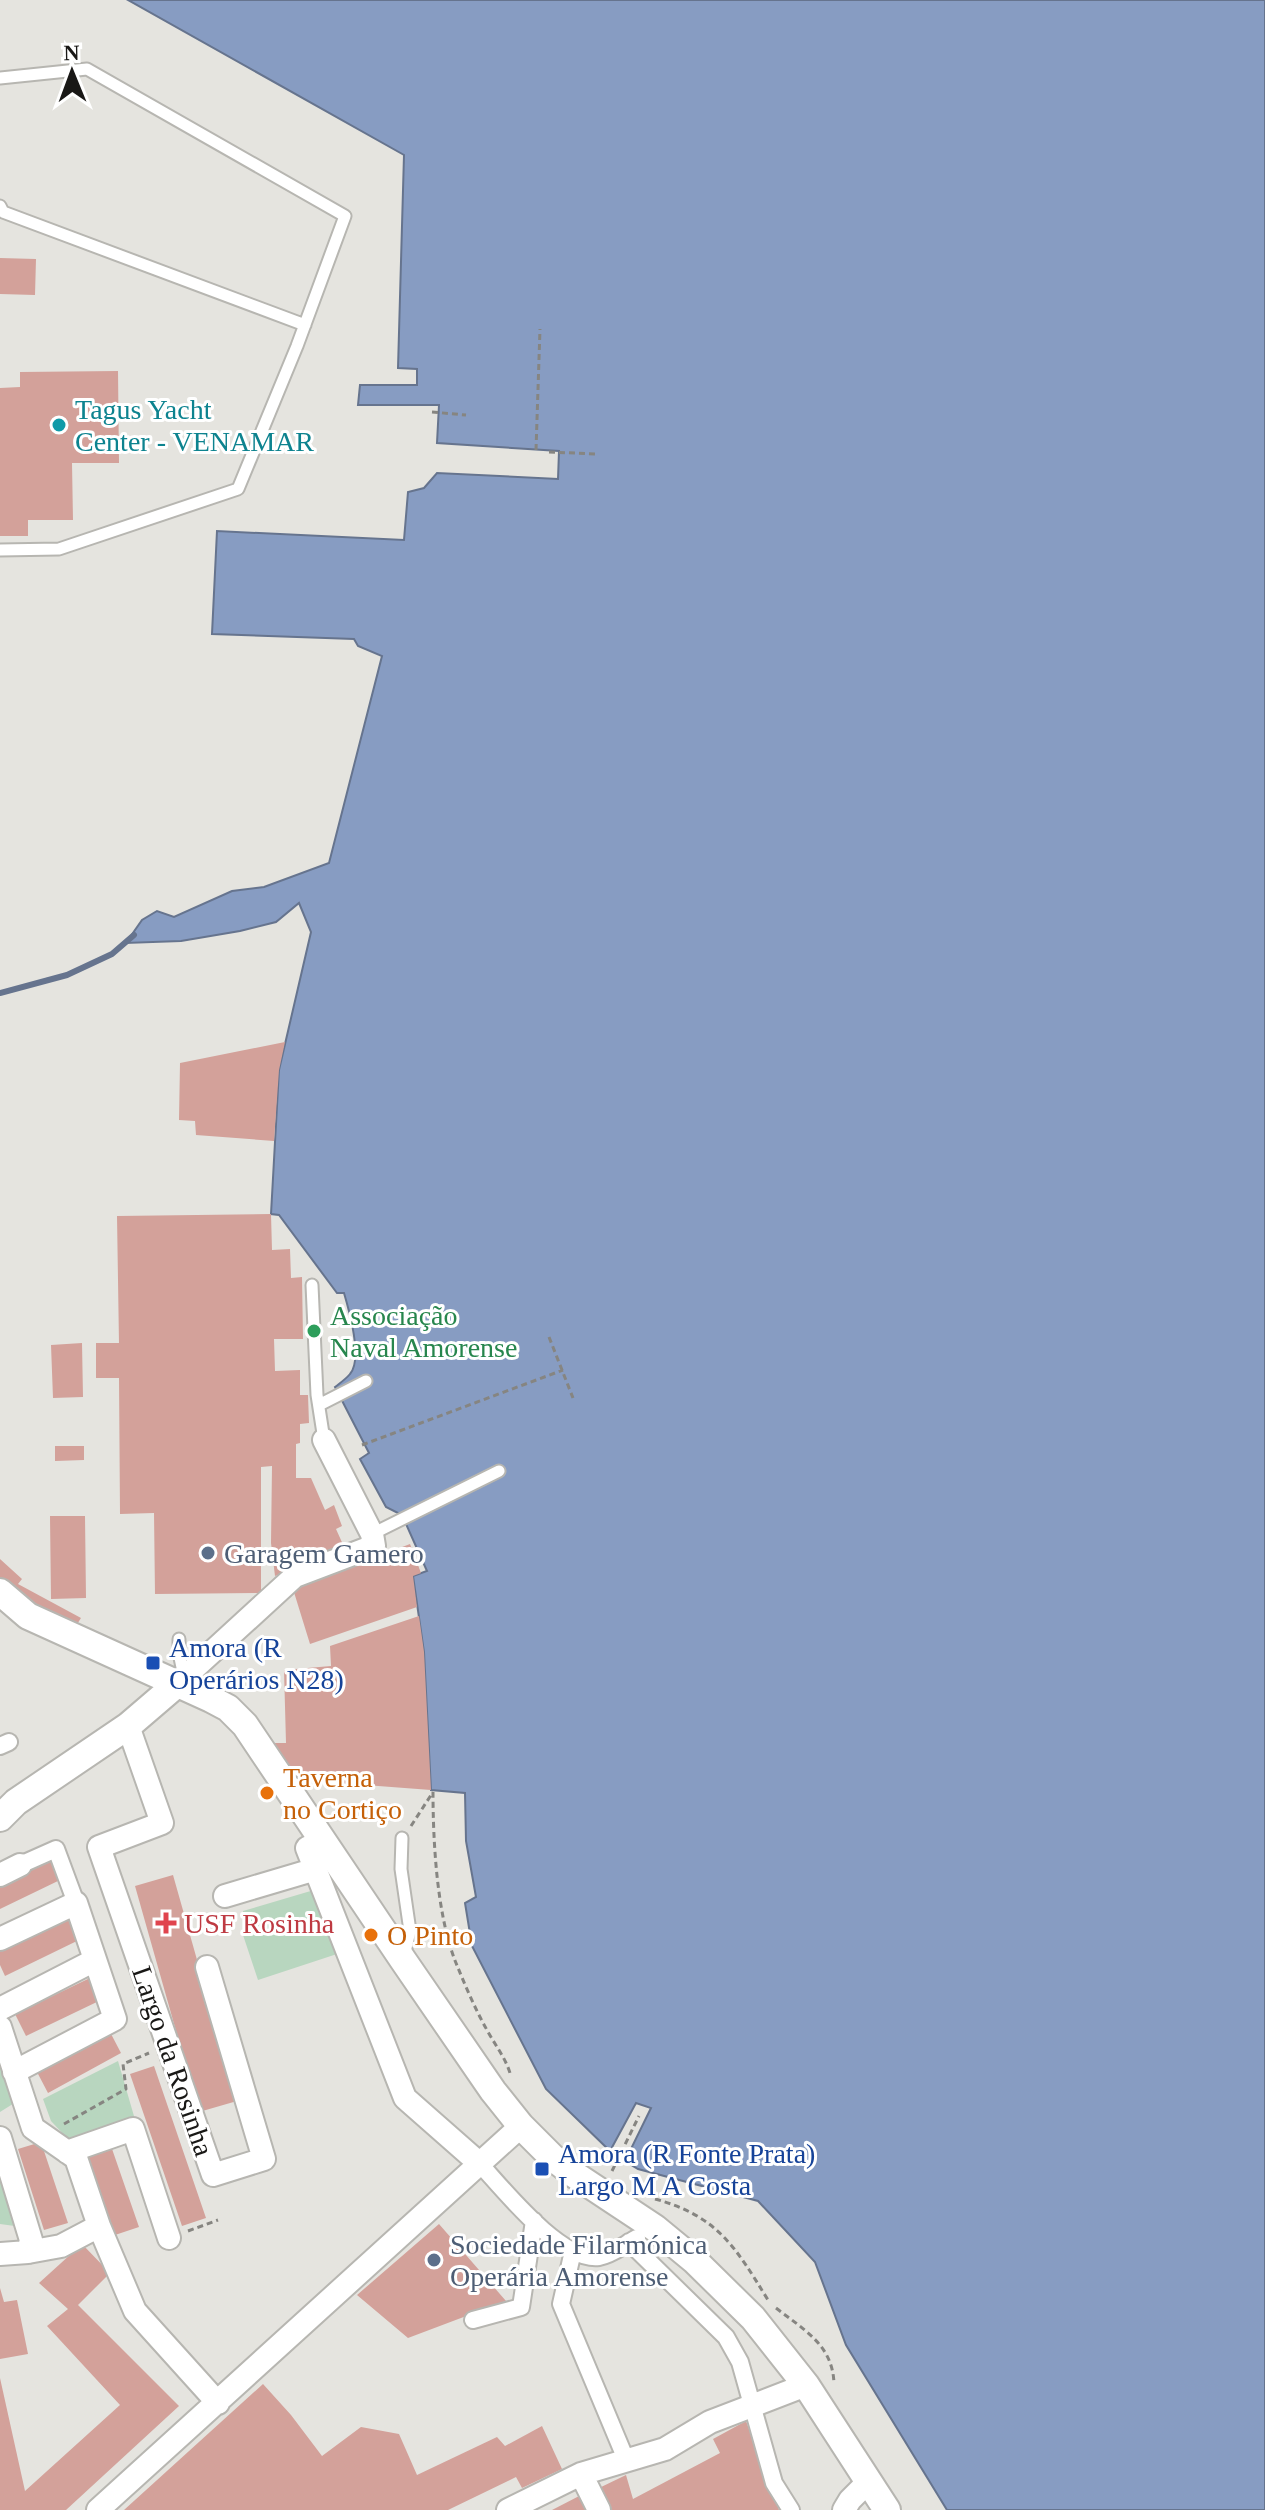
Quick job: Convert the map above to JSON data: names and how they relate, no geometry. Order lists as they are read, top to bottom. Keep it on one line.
{"streets":{"street":["Largo da Rosinha"]},"places":{"other":["Tagus Yacht Center - VENAMAR","Associação Naval Amorense","Garagem Gamero","Taverna no Cortiço","O Pinto","Sociedade Filarmónica Operária Amorense"],"transit":["Amora (R Operários N28)","Amora (R Fonte Prata) Largo M A Costa"],"health":["USF Rosinha"]},"north":"top"}
